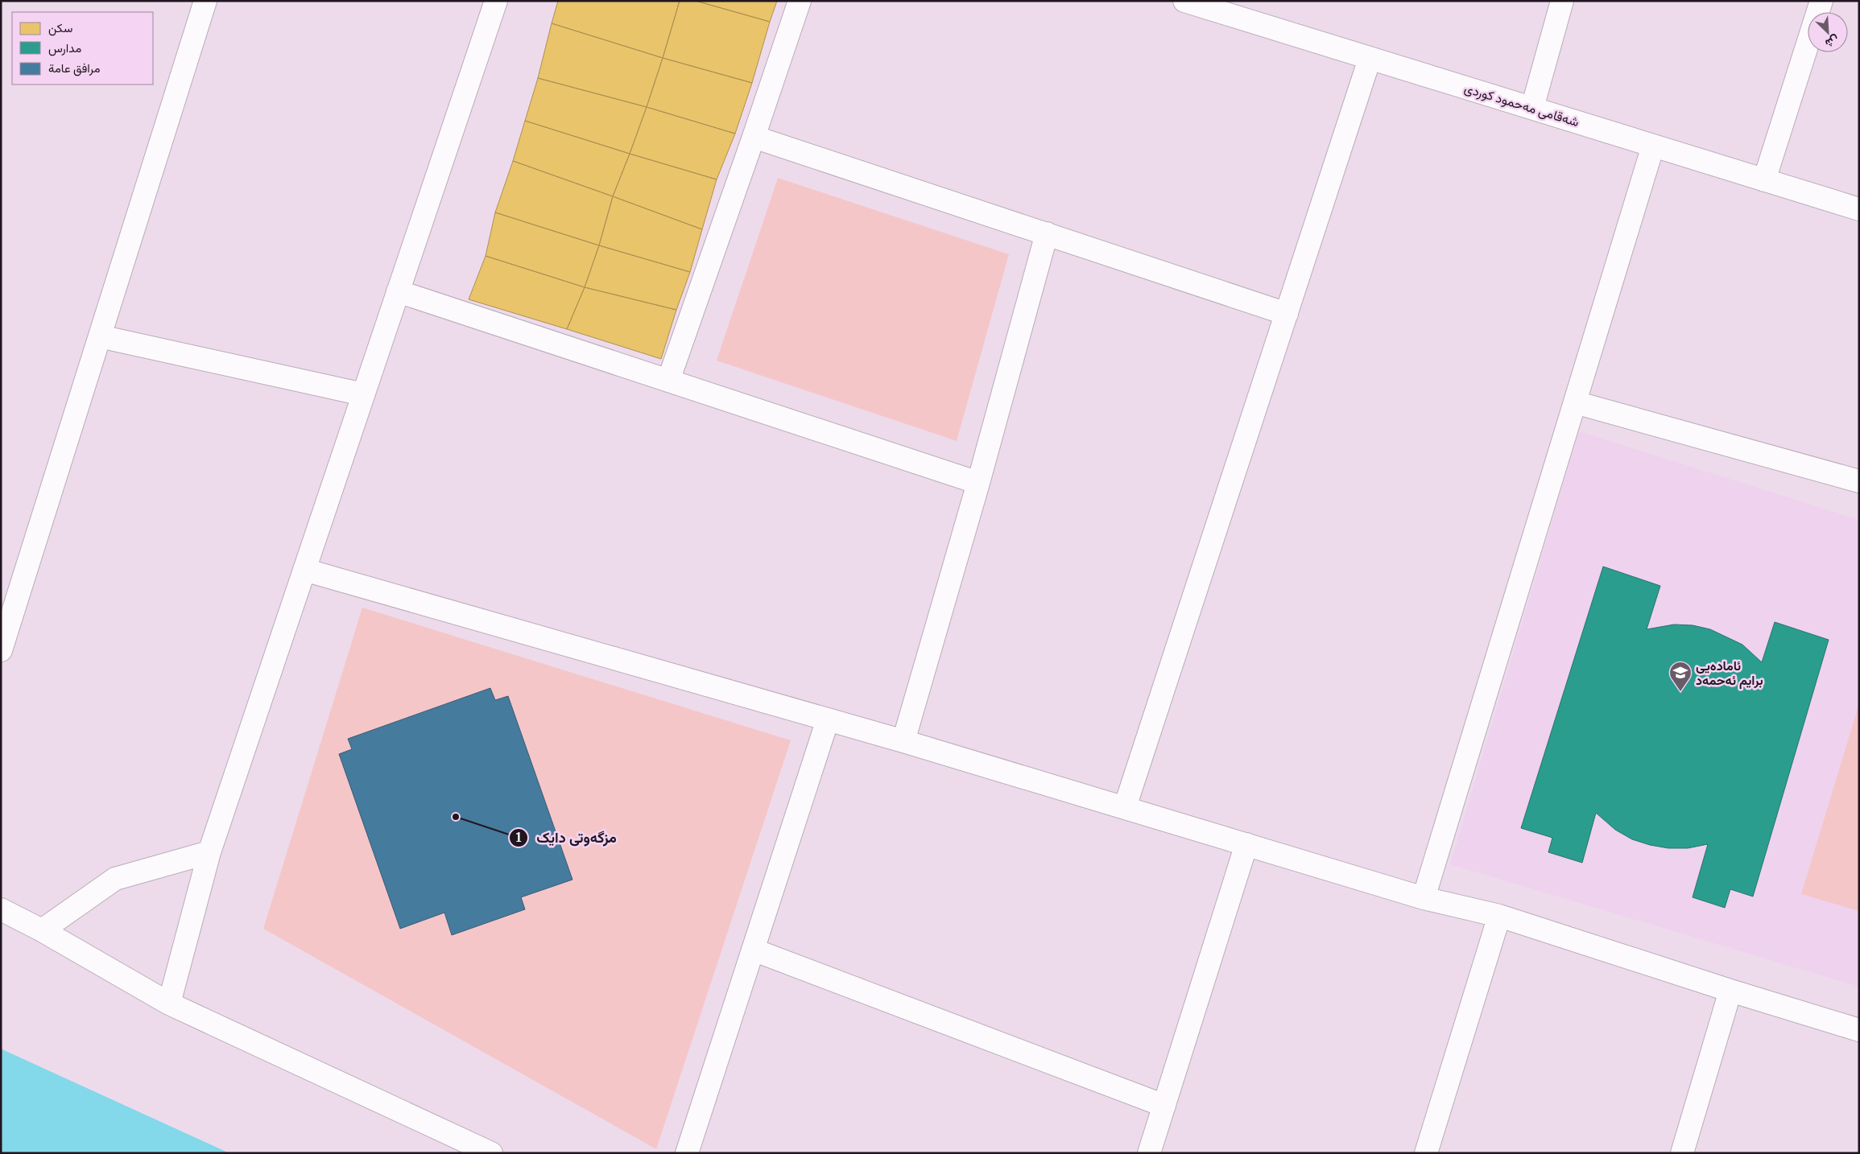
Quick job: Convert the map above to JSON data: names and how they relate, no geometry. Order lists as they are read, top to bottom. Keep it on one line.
{"streets":{"street":["شەقامی مەحمود کوردی"]},"places":{"school or university":["ئامادەیی برایم ئەحمەد"],"other":["مزگەوتی دایک"]},"legend":["سكن","مدارس","مرافق عامة"],"north":"bottom right"}
